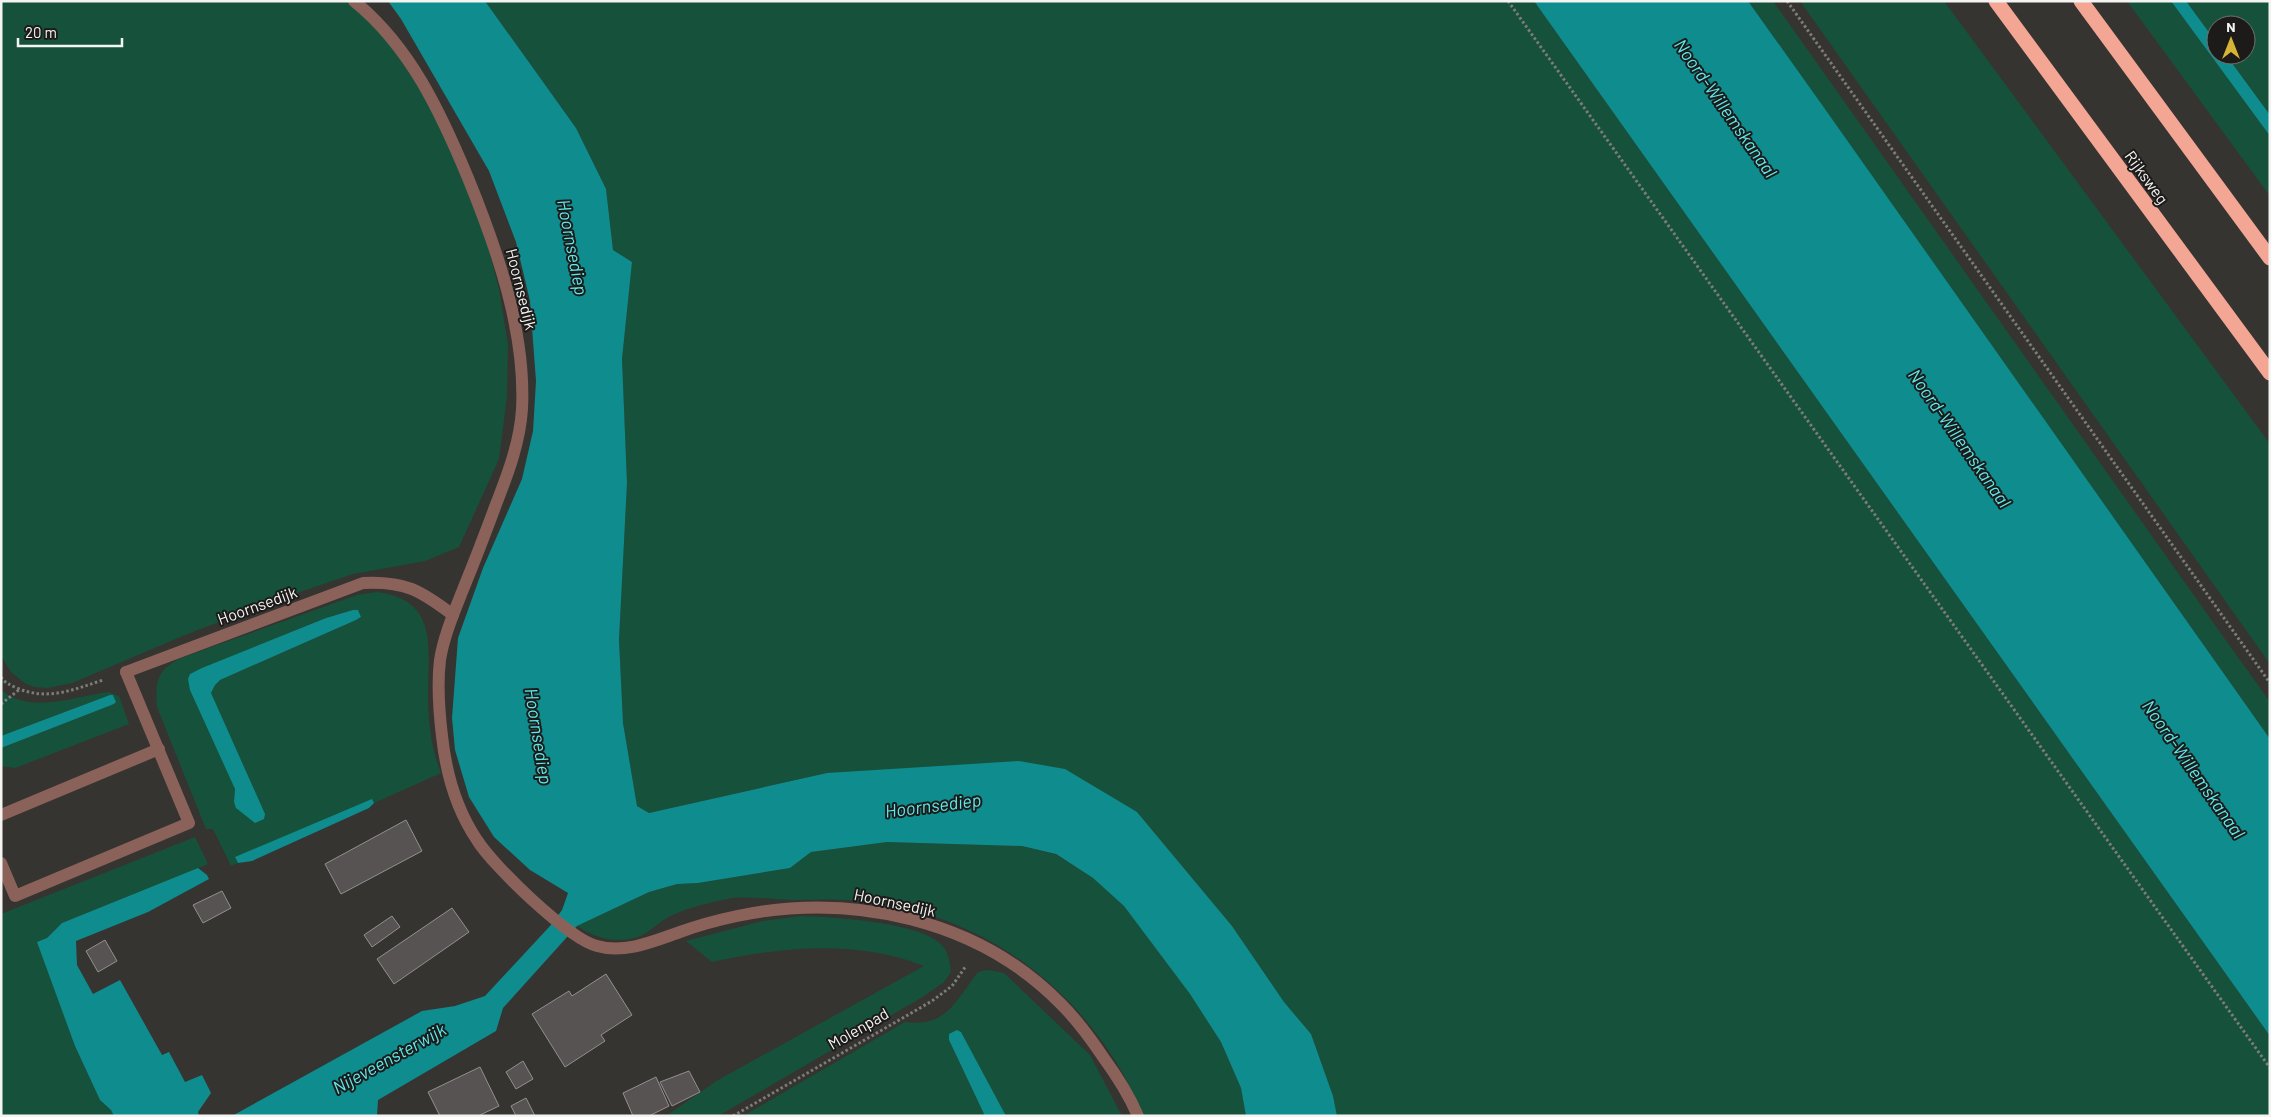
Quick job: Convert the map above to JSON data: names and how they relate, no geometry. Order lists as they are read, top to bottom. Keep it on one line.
{"streets":{"highway":["Rijksweg"],"street":["Hoornsedijk"],"path":["Molenpad"]},"crossings":[["Hoornsedijk","Molenpad"]],"water":["Noord-Willemskanaal","Hoornsediep","Nijeveensterwijk"],"scale_bar":"20 m","north":"top"}
